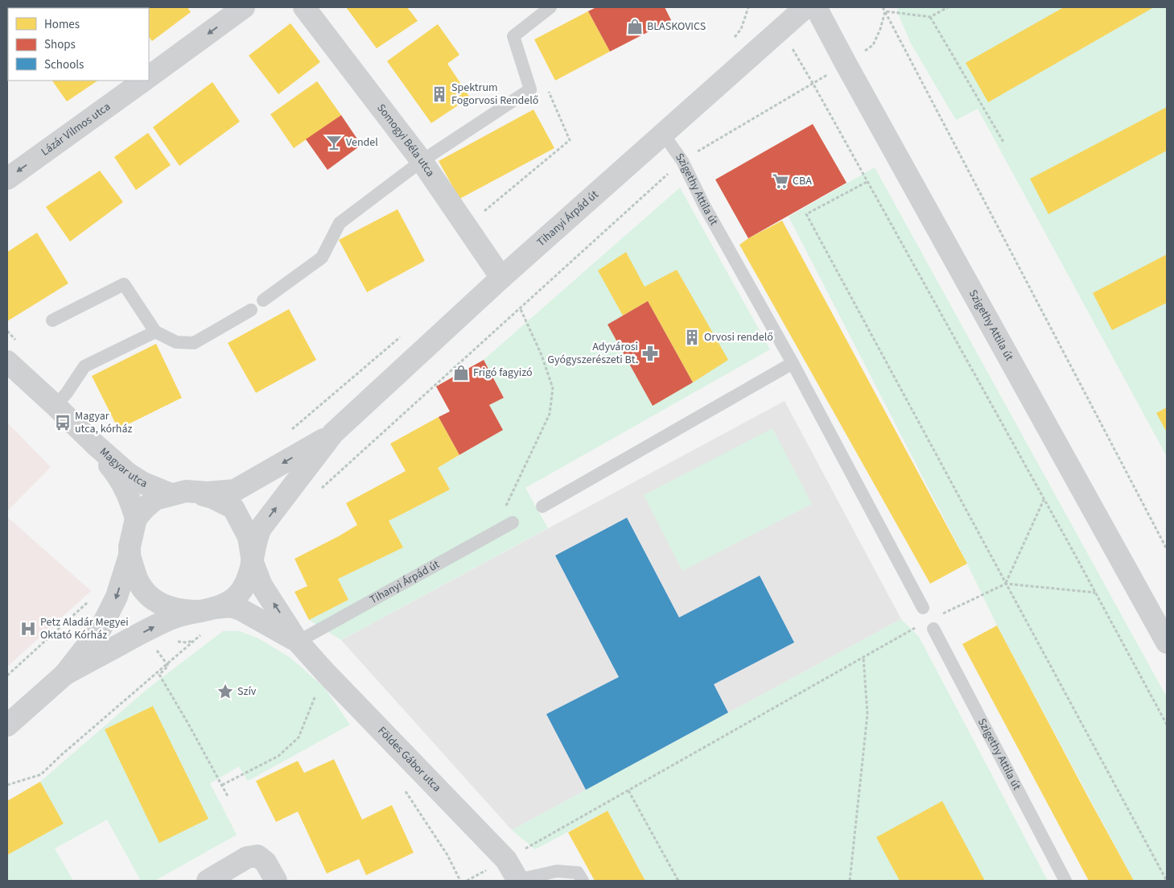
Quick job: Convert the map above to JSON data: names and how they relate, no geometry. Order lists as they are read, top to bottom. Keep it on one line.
{"streets":{"street":["Lázár Vilmos utca","Somogyi Béla utca","Szigethy Attila út","Tihanyi Árpád út","Magyar utca","Földes Gábor utca"]},"crossings":[["Somogyi Béla utca","Tihanyi Árpád út"],["Szigethy Attila út","Tihanyi Árpád út"],["Tihanyi Árpád út","Magyar utca"],["Tihanyi Árpád út","Földes Gábor utca"],["Magyar utca","Földes Gábor utca"]],"one_way":["Lázár Vilmos utca"],"places":{"shop":["BLASKOVICS","Frigó fagyizó"],"building":["Spektrum Fogorvosi Rendelő","Orvosi rendelő"],"bar":["Vendel"],"supermarket":["CBA"],"pharmacy":["Adyvárosi Gyógyszerészeti Bt."],"bus stop":["Magyar utca, kórház"],"hospital":["Petz Aladár Megyei Oktató Kórház"],"place":["Szív"]},"legend":["Homes","Shops","Schools"]}
